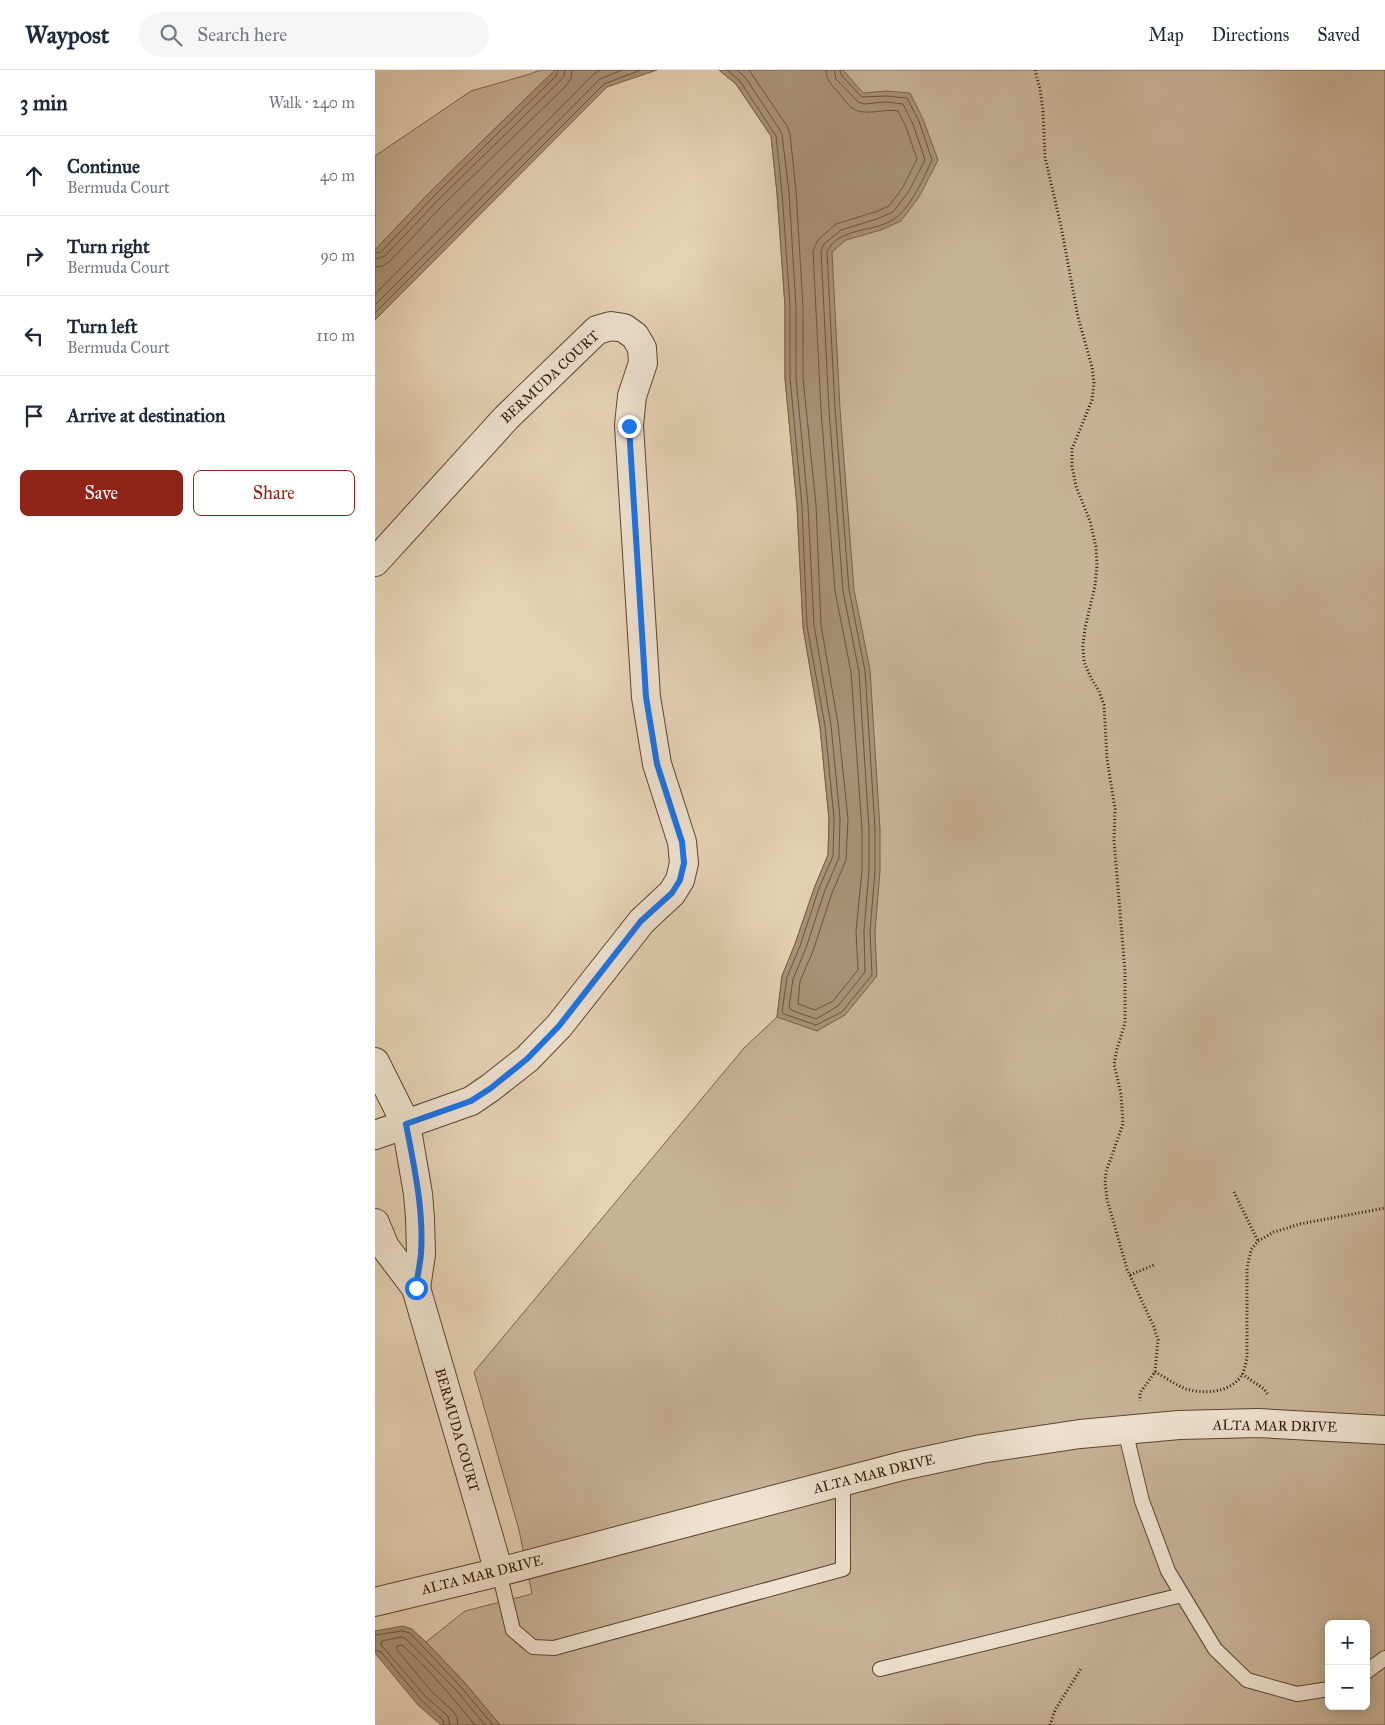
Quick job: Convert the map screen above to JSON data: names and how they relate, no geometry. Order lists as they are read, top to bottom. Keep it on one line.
{"streets":{"street":["BERMUDA COURT","ALTA MAR DRIVE"]},"crossings":[["BERMUDA COURT","ALTA MAR DRIVE"]],"page":{"header":"Waypost","search":"Search here","nav":["Map","Directions","Saved"],"heading":["3 min","Walk · 240 m"],"list":[["Continue","Bermuda Court","40 m"],["Turn right","Bermuda Court","90 m"],["Turn left","Bermuda Court","110 m"],"Arrive at destination"],"buttons":["Save","Share"],"map_buttons":["+","−"]}}
